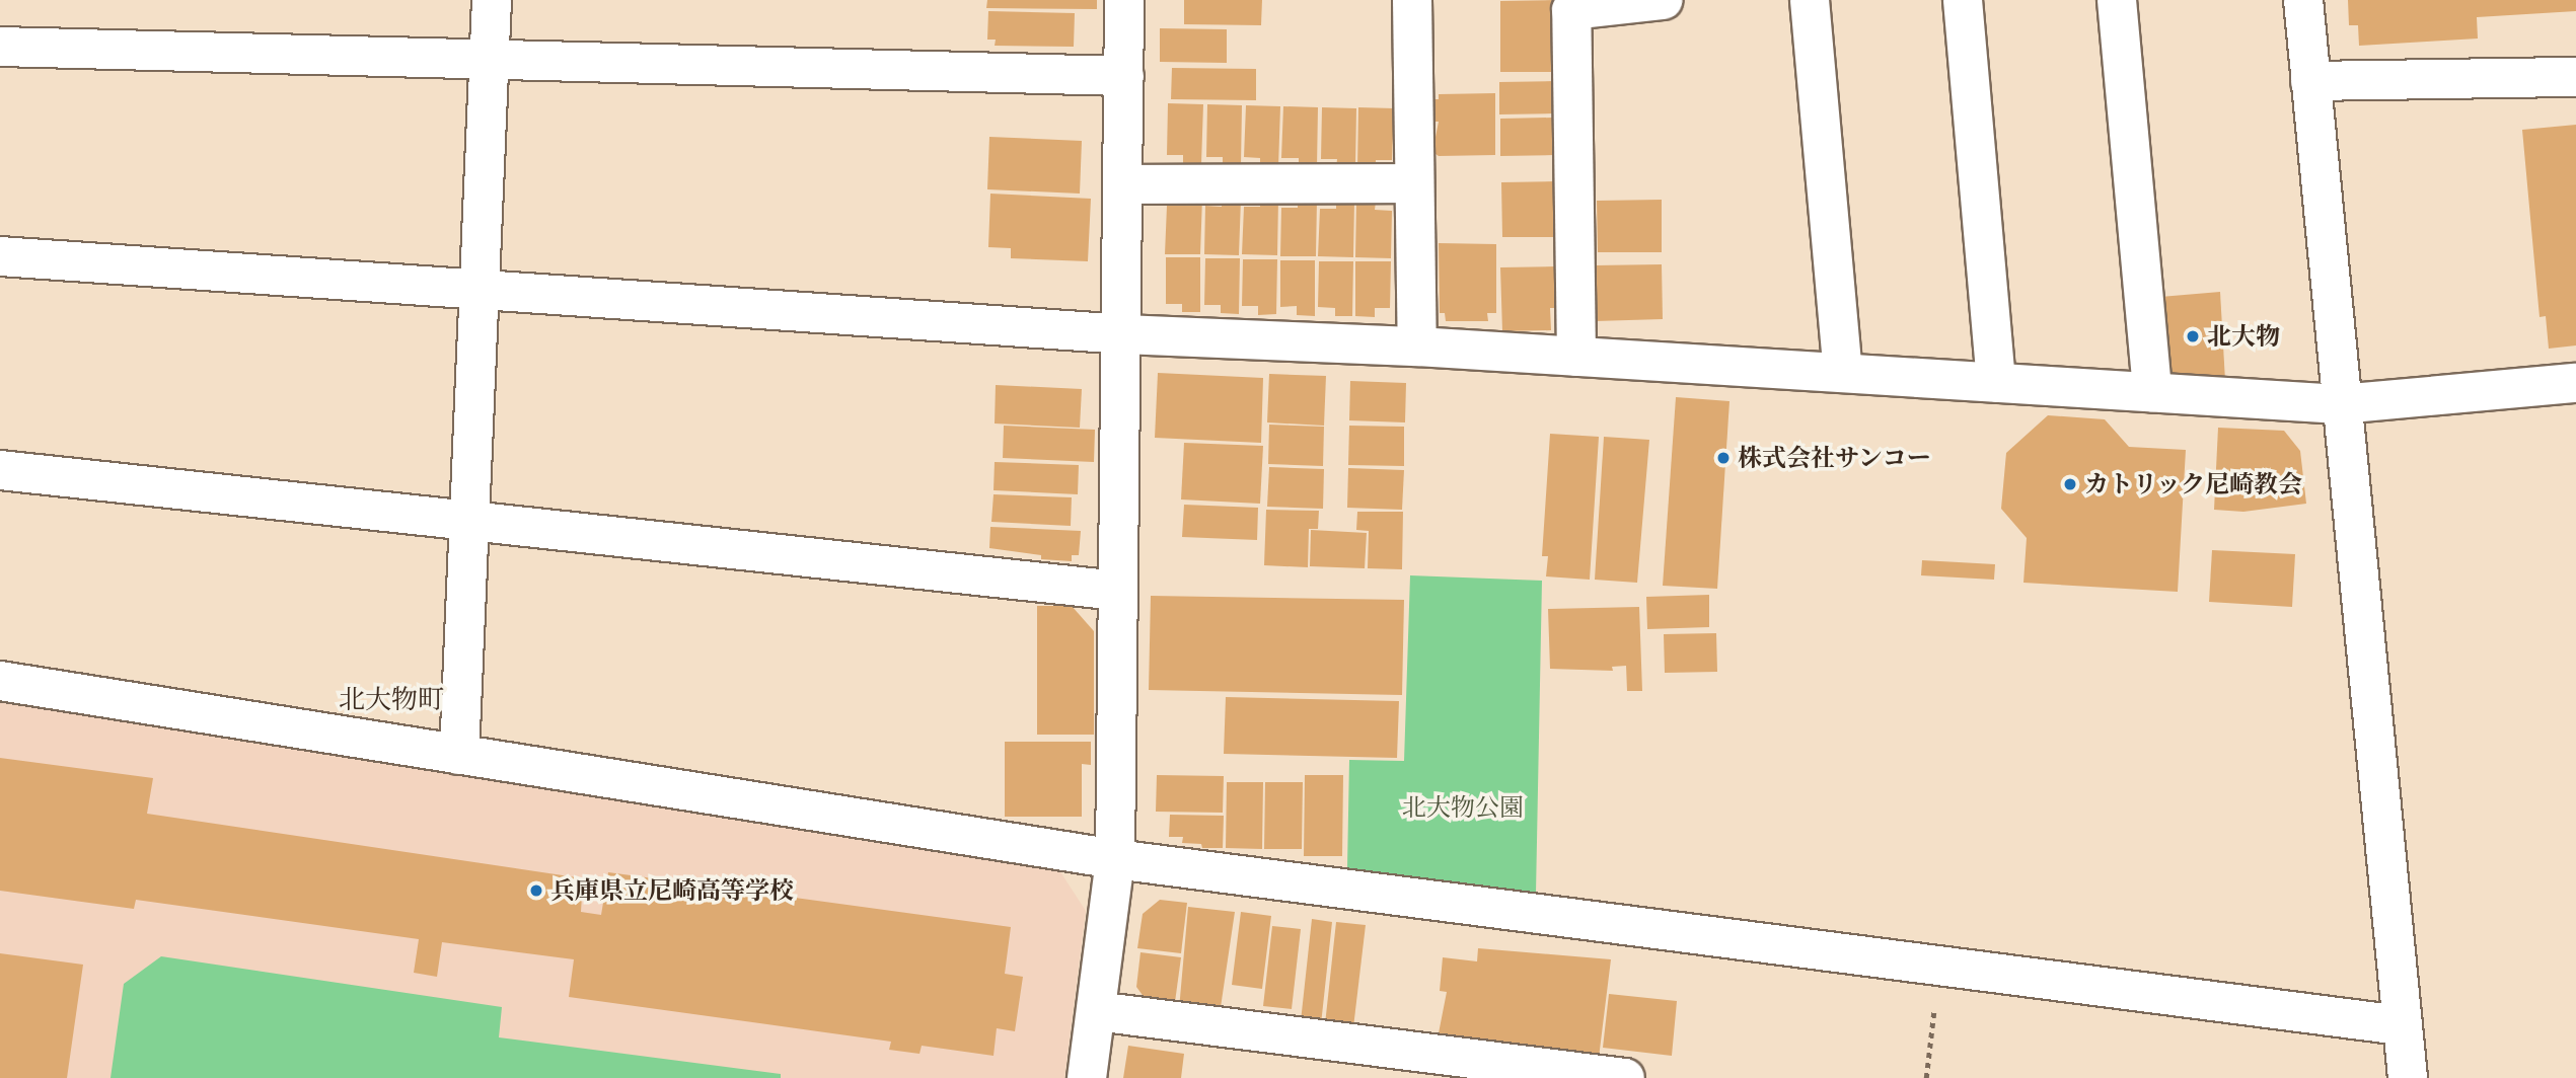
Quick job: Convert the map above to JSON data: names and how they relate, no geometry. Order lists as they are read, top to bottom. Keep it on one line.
{"districts":["北大物町"],"parks":["北大物公園"],"places":["北大物","株式会社サンコー","カトリック尼崎教会","兵庫県立尼崎高等学校"]}
